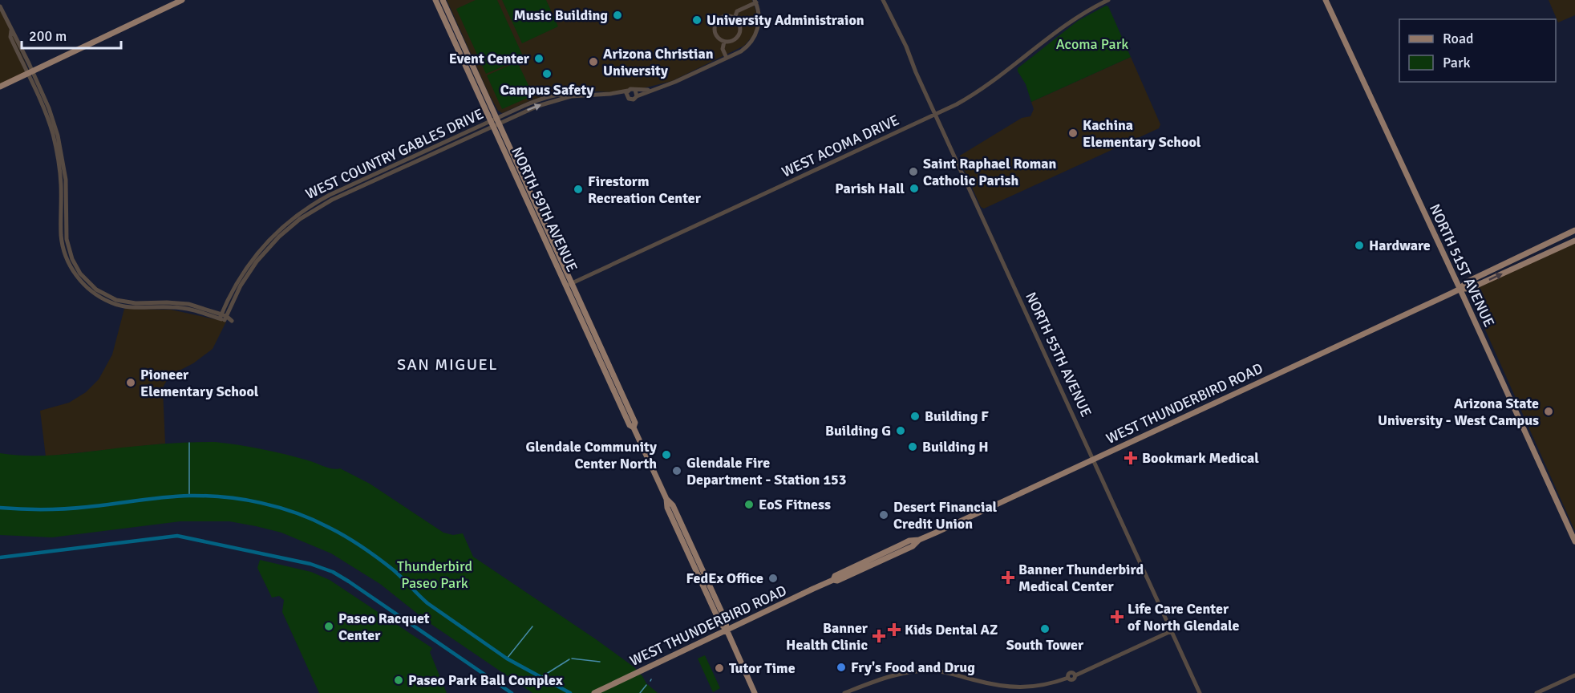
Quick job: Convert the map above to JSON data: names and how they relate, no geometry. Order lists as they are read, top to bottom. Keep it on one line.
{"streets":{"main road":["NORTH 59TH AVENUE","NORTH 51ST AVENUE","WEST THUNDERBIRD ROAD"],"street":["WEST ACOMA DRIVE","WEST COUNTRY GABLES DRIVE","NORTH 55TH AVENUE"]},"crossings":[["WEST ACOMA DRIVE","NORTH 59TH AVENUE"],["WEST ACOMA DRIVE","NORTH 55TH AVENUE"],["WEST COUNTRY GABLES DRIVE","NORTH 59TH AVENUE"],["NORTH 59TH AVENUE","WEST THUNDERBIRD ROAD"],["NORTH 51ST AVENUE","WEST THUNDERBIRD ROAD"],["NORTH 55TH AVENUE","WEST THUNDERBIRD ROAD"]],"districts":["SAN MIGUEL"],"parks":["Acoma Park","Thunderbird Paseo Park"],"places":{"other":["Music Building","University Administraion","Event Center","Arizona Christian University","Campus Safety","Kachina Elementary School","Saint Raphael Roman Catholic Parish","Parish Hall","Firestorm Recreation Center","Hardware","Pioneer Elementary School","Arizona State University - West Campus","Building F","Building G","Building H","Glendale Community Center North","Glendale Fire Department - Station 153","EoS Fitness","Desert Financial Credit Union","FedEx Office","Paseo Racquet Center","South Tower","Fry's Food and Drug","Tutor Time","Paseo Park Ball Complex"],"health":["Bookmark Medical","Banner Thunderbird Medical Center","Life Care Center of North Glendale","Kids Dental AZ","Banner Health Clinic"]},"legend":["Road","Park"],"scale_bar":"200 m"}
